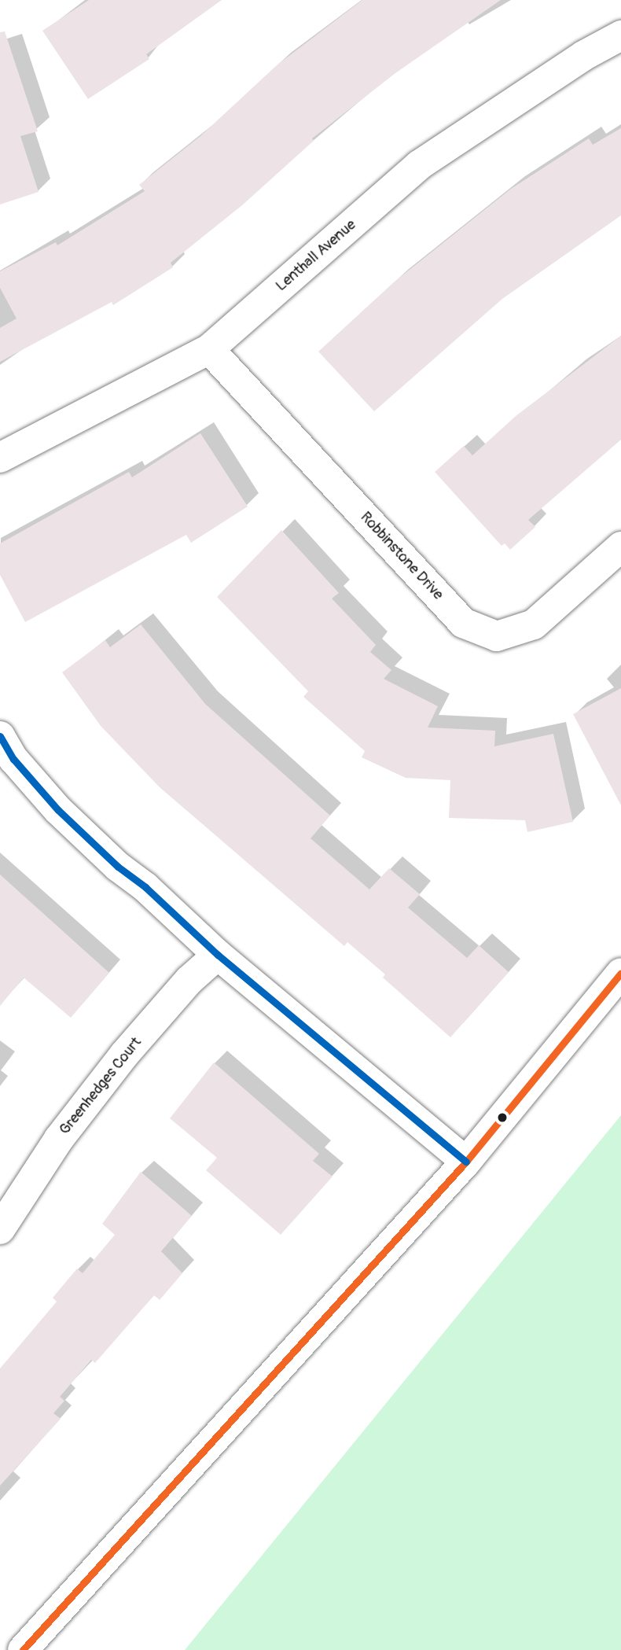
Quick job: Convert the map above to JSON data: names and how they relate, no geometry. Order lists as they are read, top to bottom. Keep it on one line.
{"streets":{"street":["Lenthall Avenue","Robbinstone Drive","Greenhedges Court"]},"crossings":[["Lenthall Avenue","Robbinstone Drive"]]}
